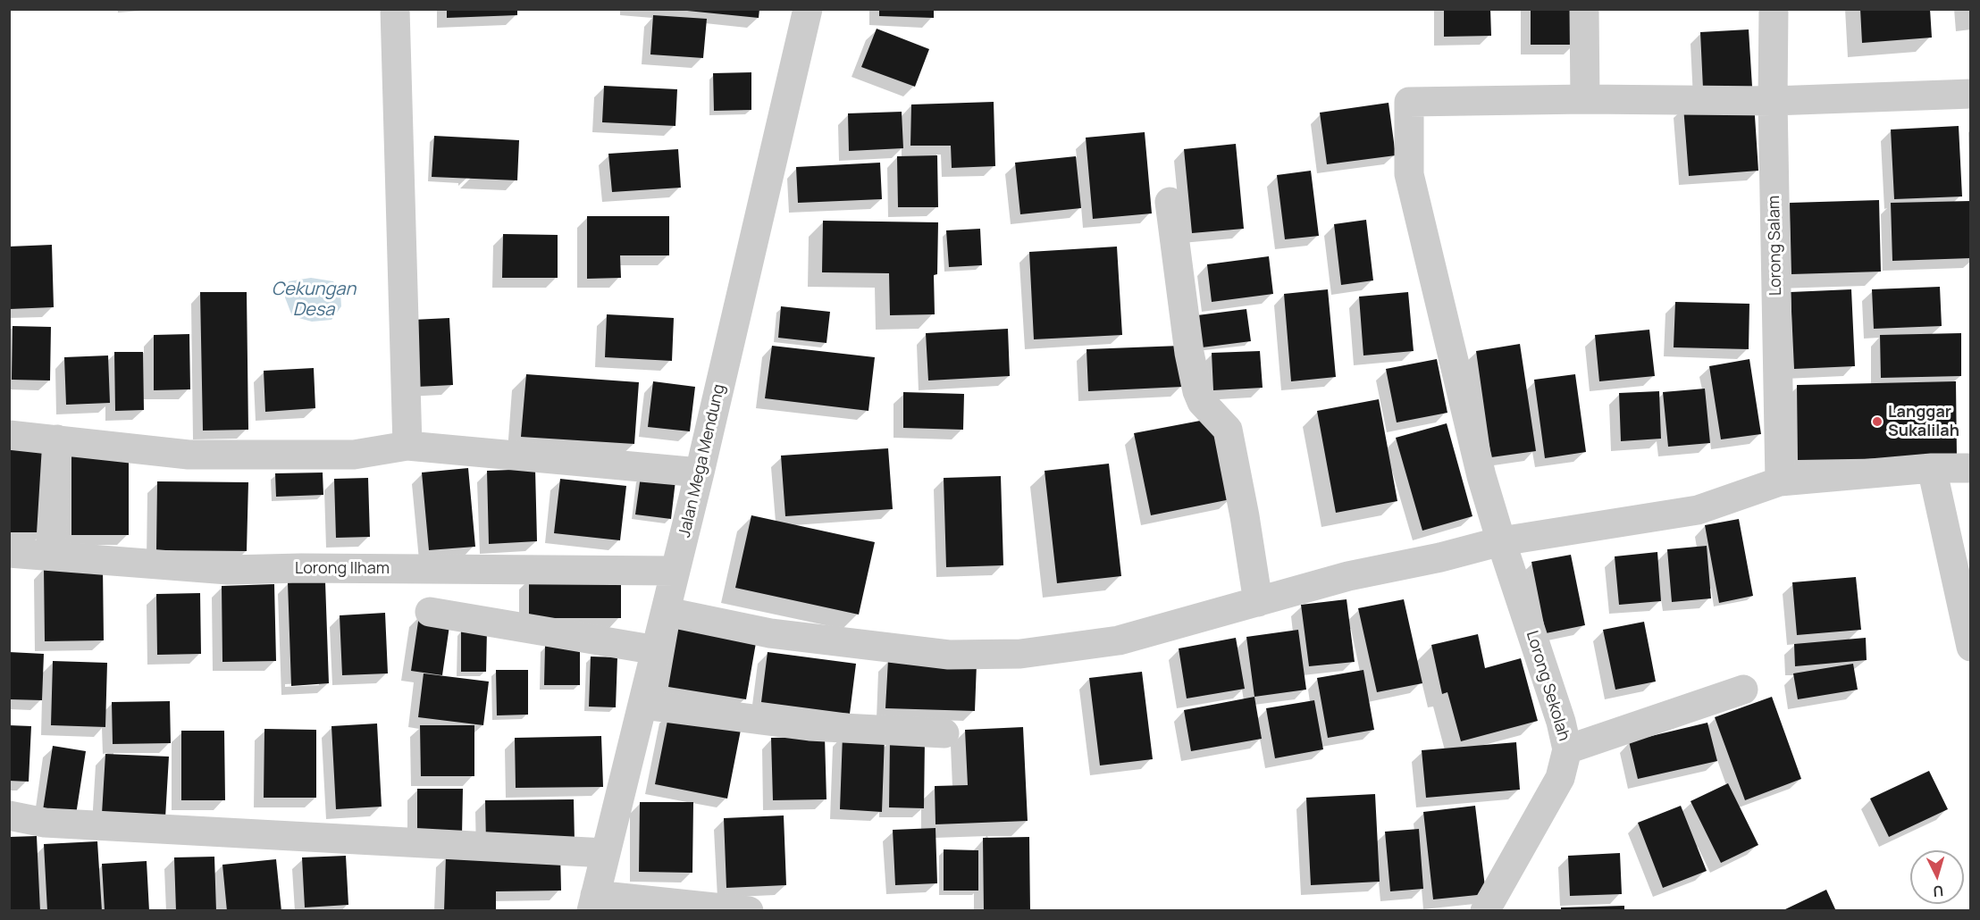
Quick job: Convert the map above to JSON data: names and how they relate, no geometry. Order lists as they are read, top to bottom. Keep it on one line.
{"streets":{"street":["Lorong Salam","Jalan Mega Mendung","Lorong Ilham","Lorong Sekolah"]},"crossings":[["Jalan Mega Mendung","Lorong Ilham"]],"water":["Cekungan Desa"],"places":["Langgar Sukalilah"],"north":"bottom"}
